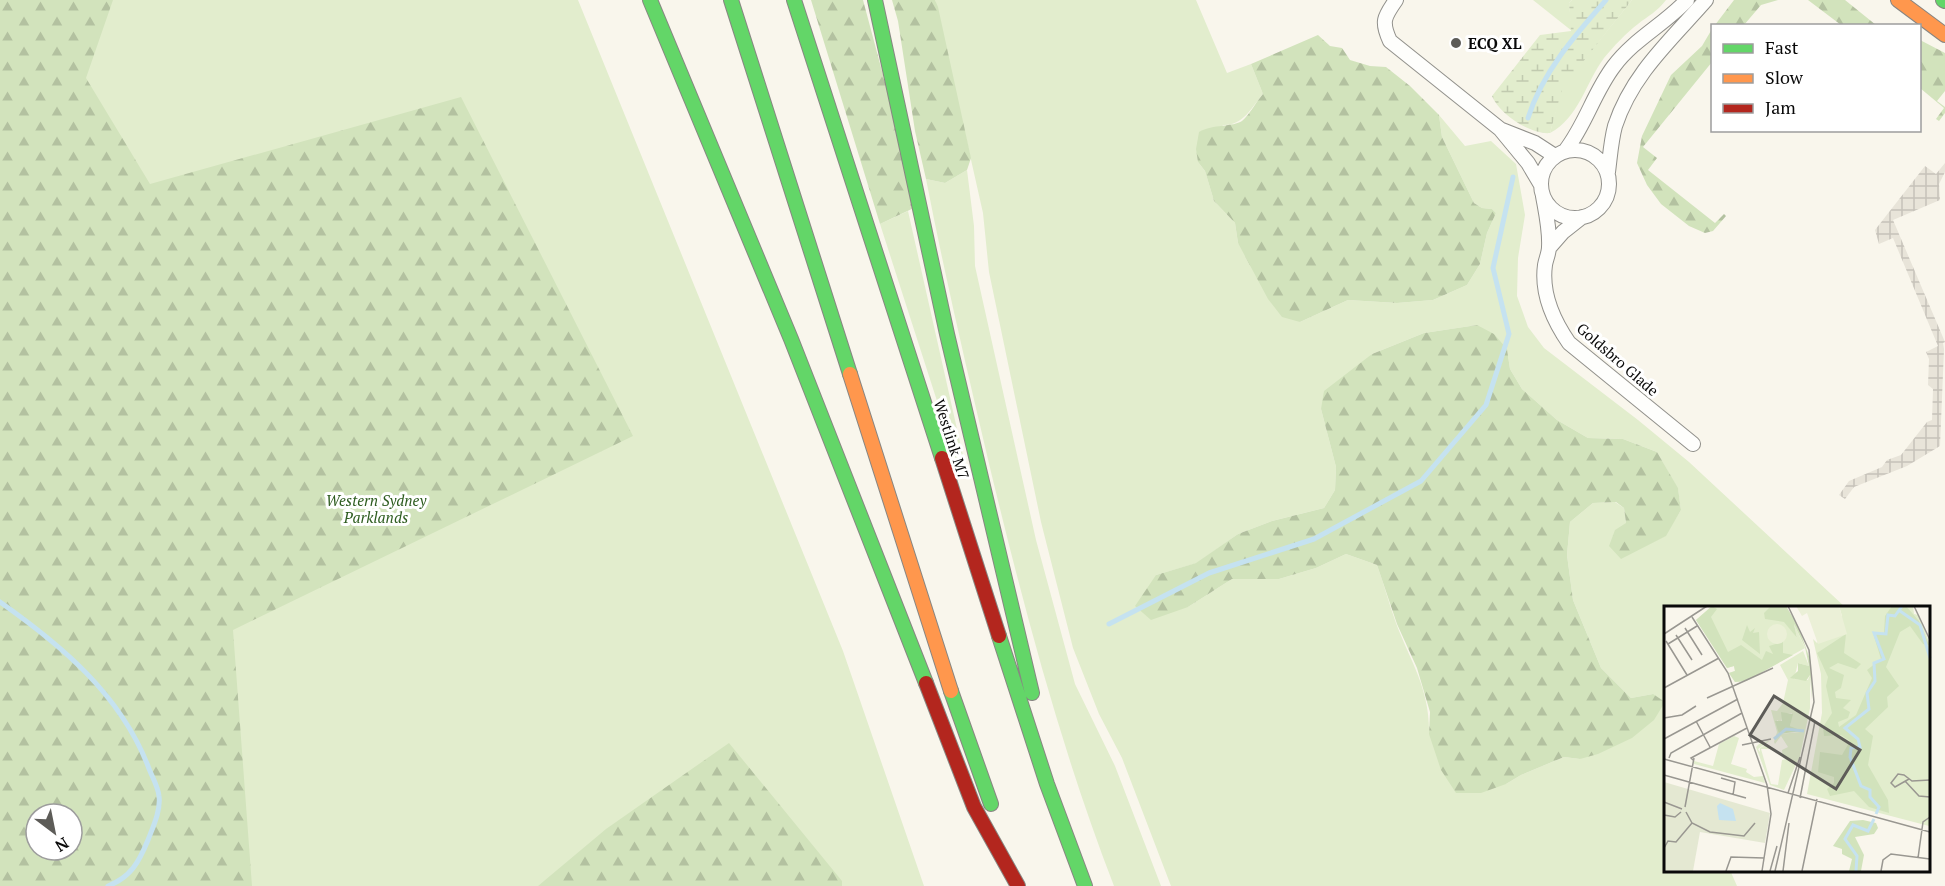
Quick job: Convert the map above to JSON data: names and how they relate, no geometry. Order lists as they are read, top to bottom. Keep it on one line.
{"streets":{"main road":["Westlink M7"],"street":["Goldsbro Glade"]},"parks":["Western Sydney Parklands"],"places":["ECQ XL"],"legend":["Fast","Slow","Jam"],"north":"bottom right"}
